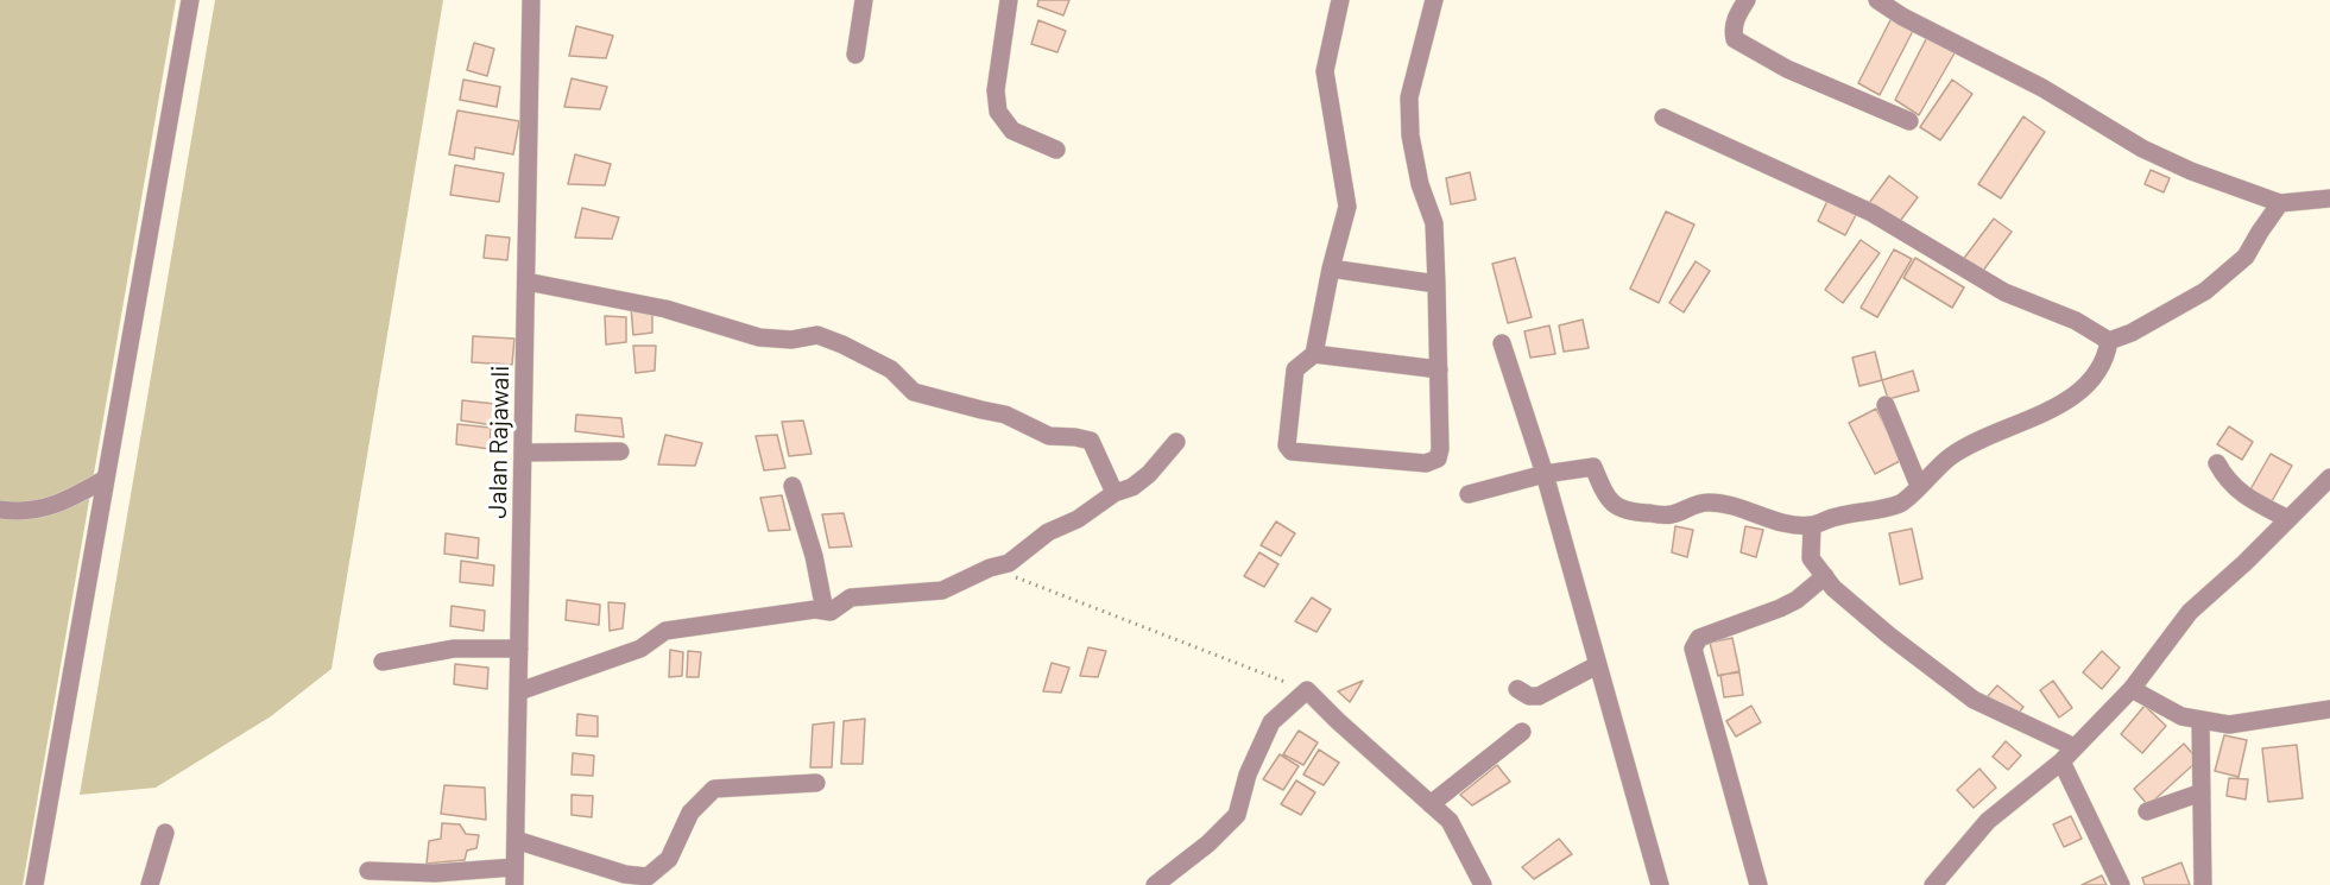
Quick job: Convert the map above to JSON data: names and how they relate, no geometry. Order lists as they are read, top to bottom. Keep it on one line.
{"streets":{"street":["Jalan Rajawali"]}}
